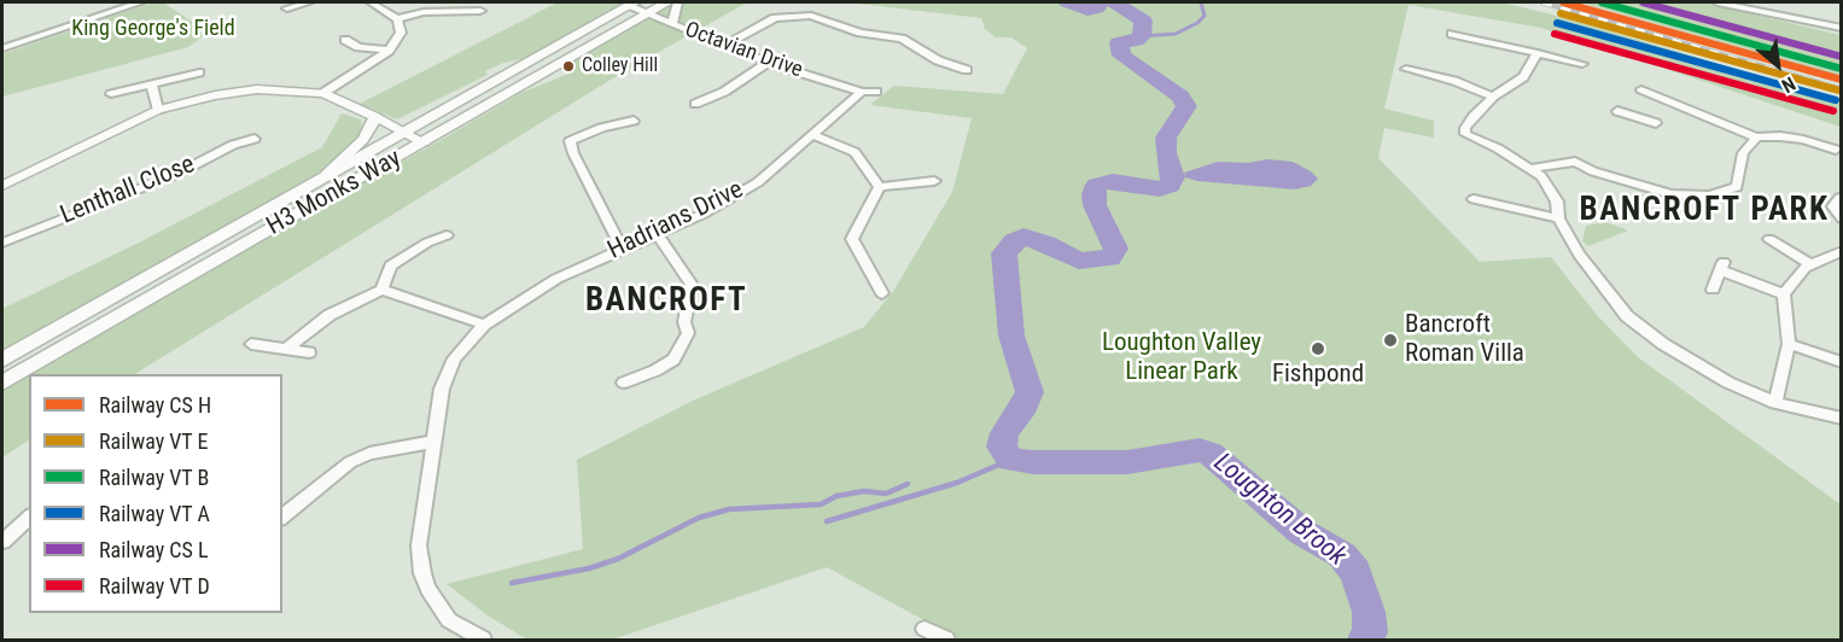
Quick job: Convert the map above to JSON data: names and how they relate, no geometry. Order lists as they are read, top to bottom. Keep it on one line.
{"streets":{"main road":["H3 Monks Way"],"street":["Octavian Drive","Lenthall Close","Hadrians Drive"]},"crossings":[["Octavian Drive","H3 Monks Way"],["Octavian Drive","Hadrians Drive"]],"districts":["BANCROFT PARK","BANCROFT"],"water":["Loughton Brook"],"parks":["King George's Field","Loughton Valley Linear Park"],"places":["Colley Hill","Bancroft Roman Villa","Fishpond"],"legend":["Railway CS H","Railway VT E","Railway VT B","Railway VT A","Railway CS L","Railway VT D"],"north":"bottom right"}
